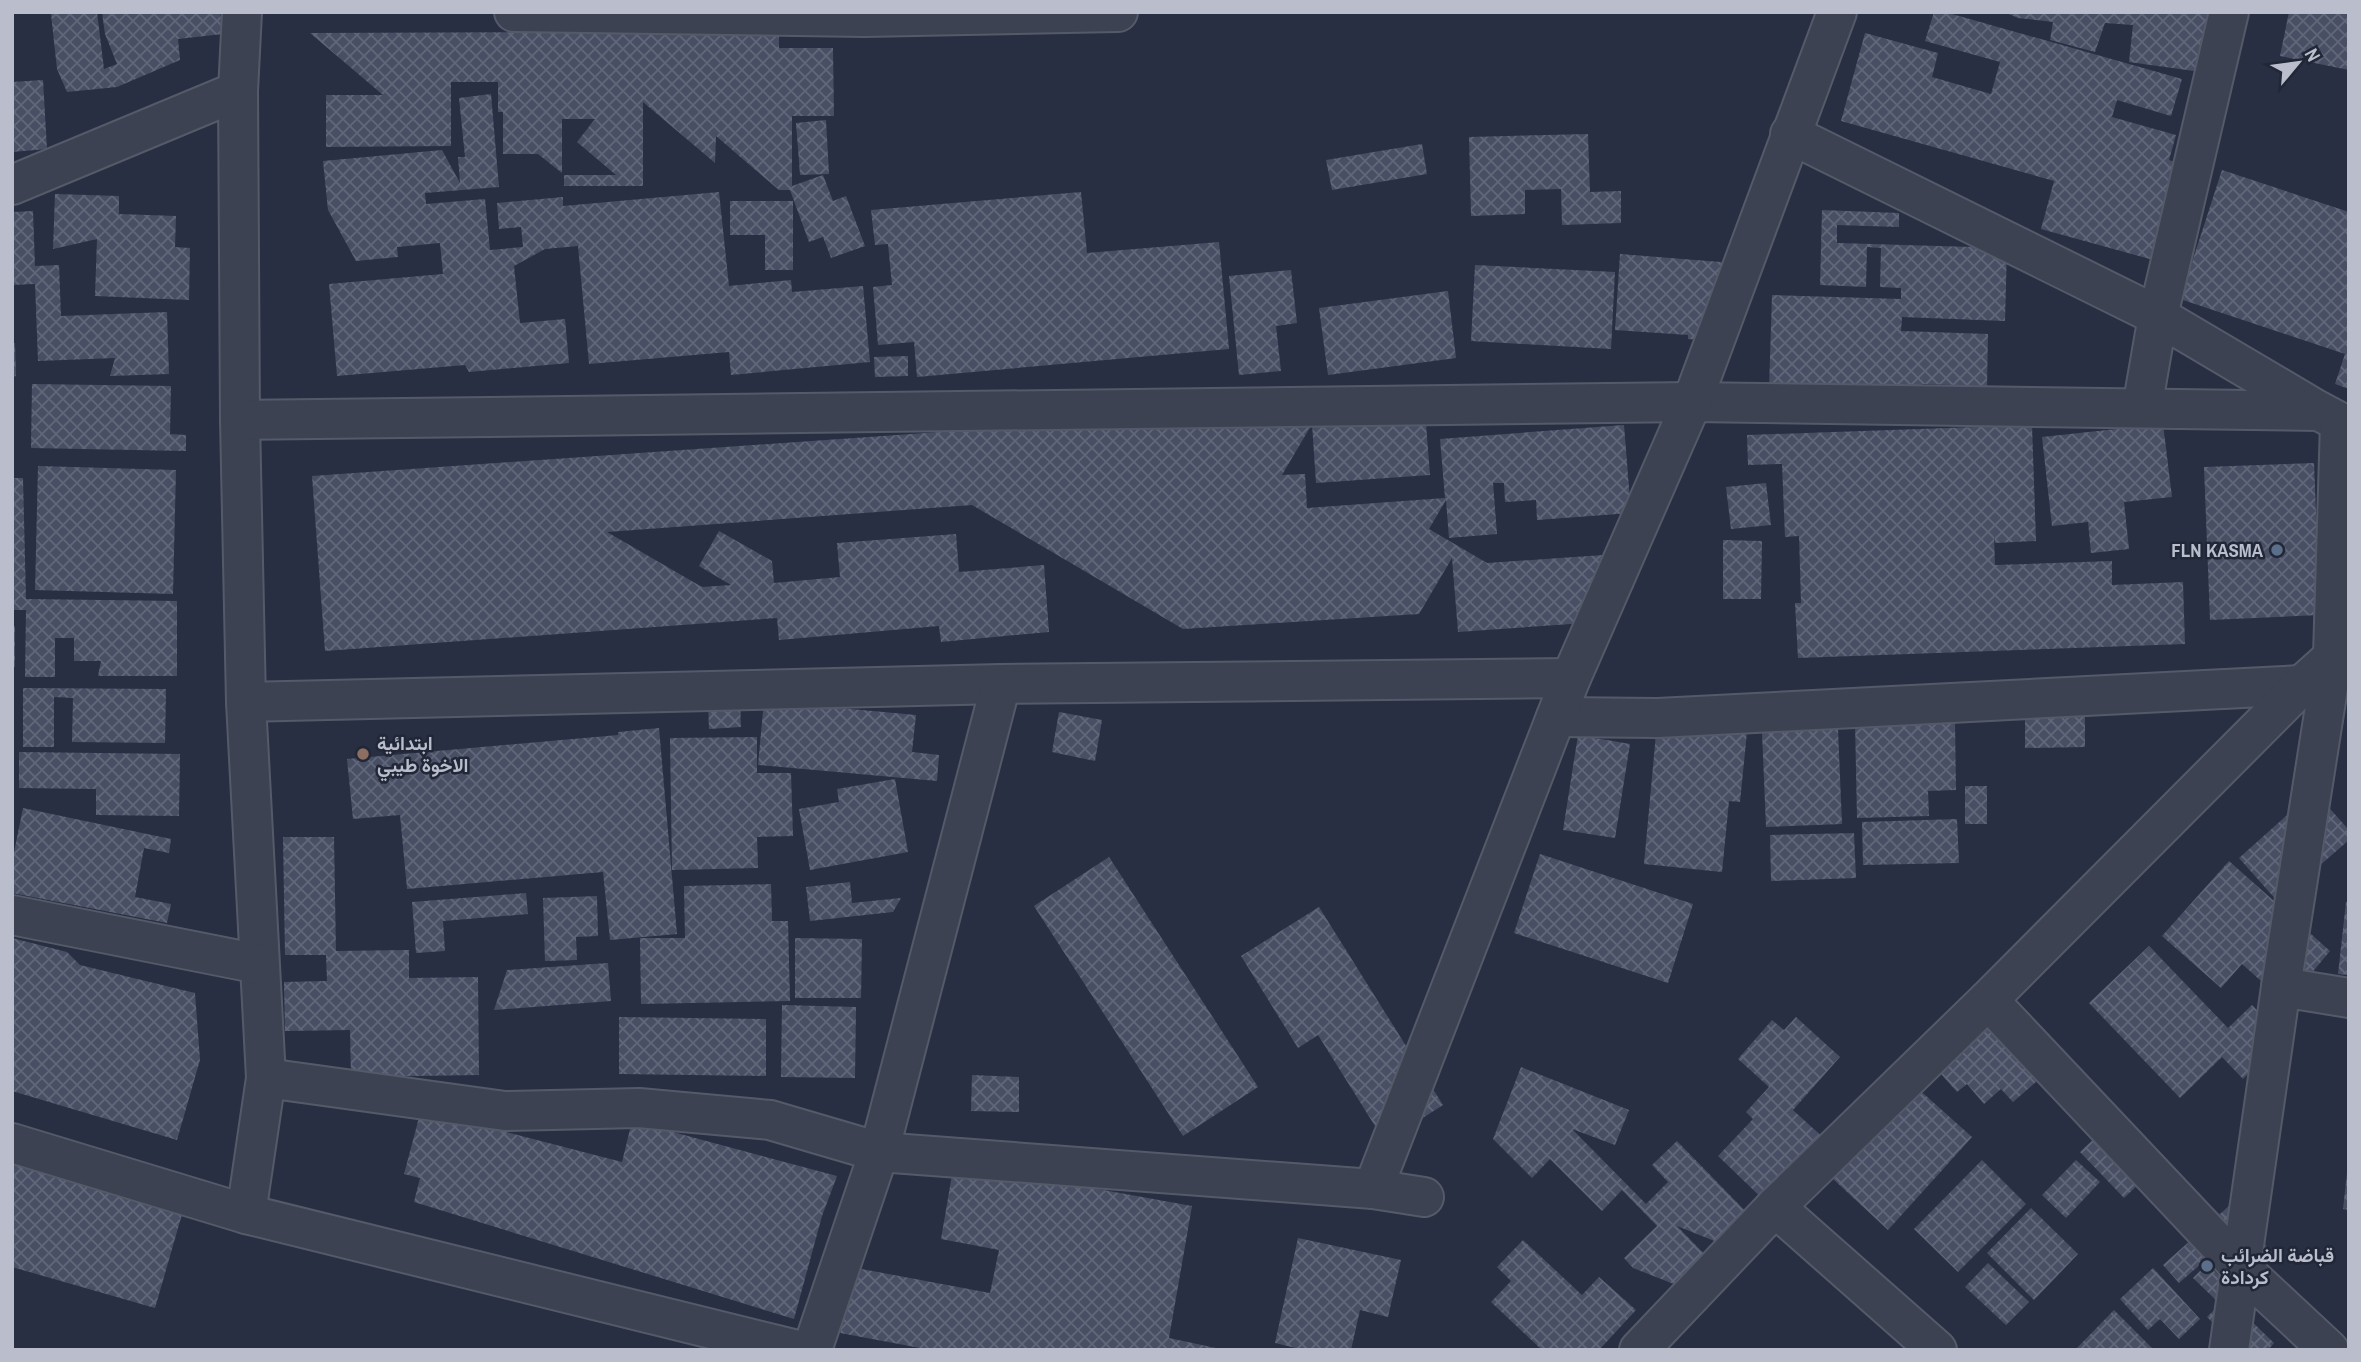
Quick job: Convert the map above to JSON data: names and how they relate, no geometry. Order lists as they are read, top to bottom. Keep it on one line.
{"places":["FLN KASMA","ابتدائية الاخوة طيبي","قباضة الضرائب كردادة"],"north":"top right"}
